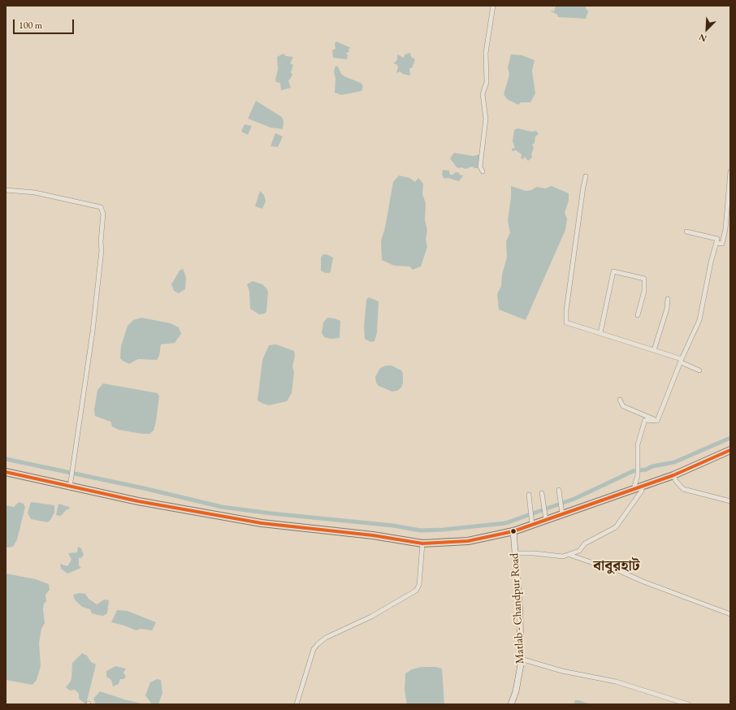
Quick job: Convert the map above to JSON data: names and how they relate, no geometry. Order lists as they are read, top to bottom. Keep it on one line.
{"streets":{"main road":["Matlab - Chandpur Road"]},"districts":["বাবুরহাট"],"scale_bar":"100 m","north":"bottom left"}
